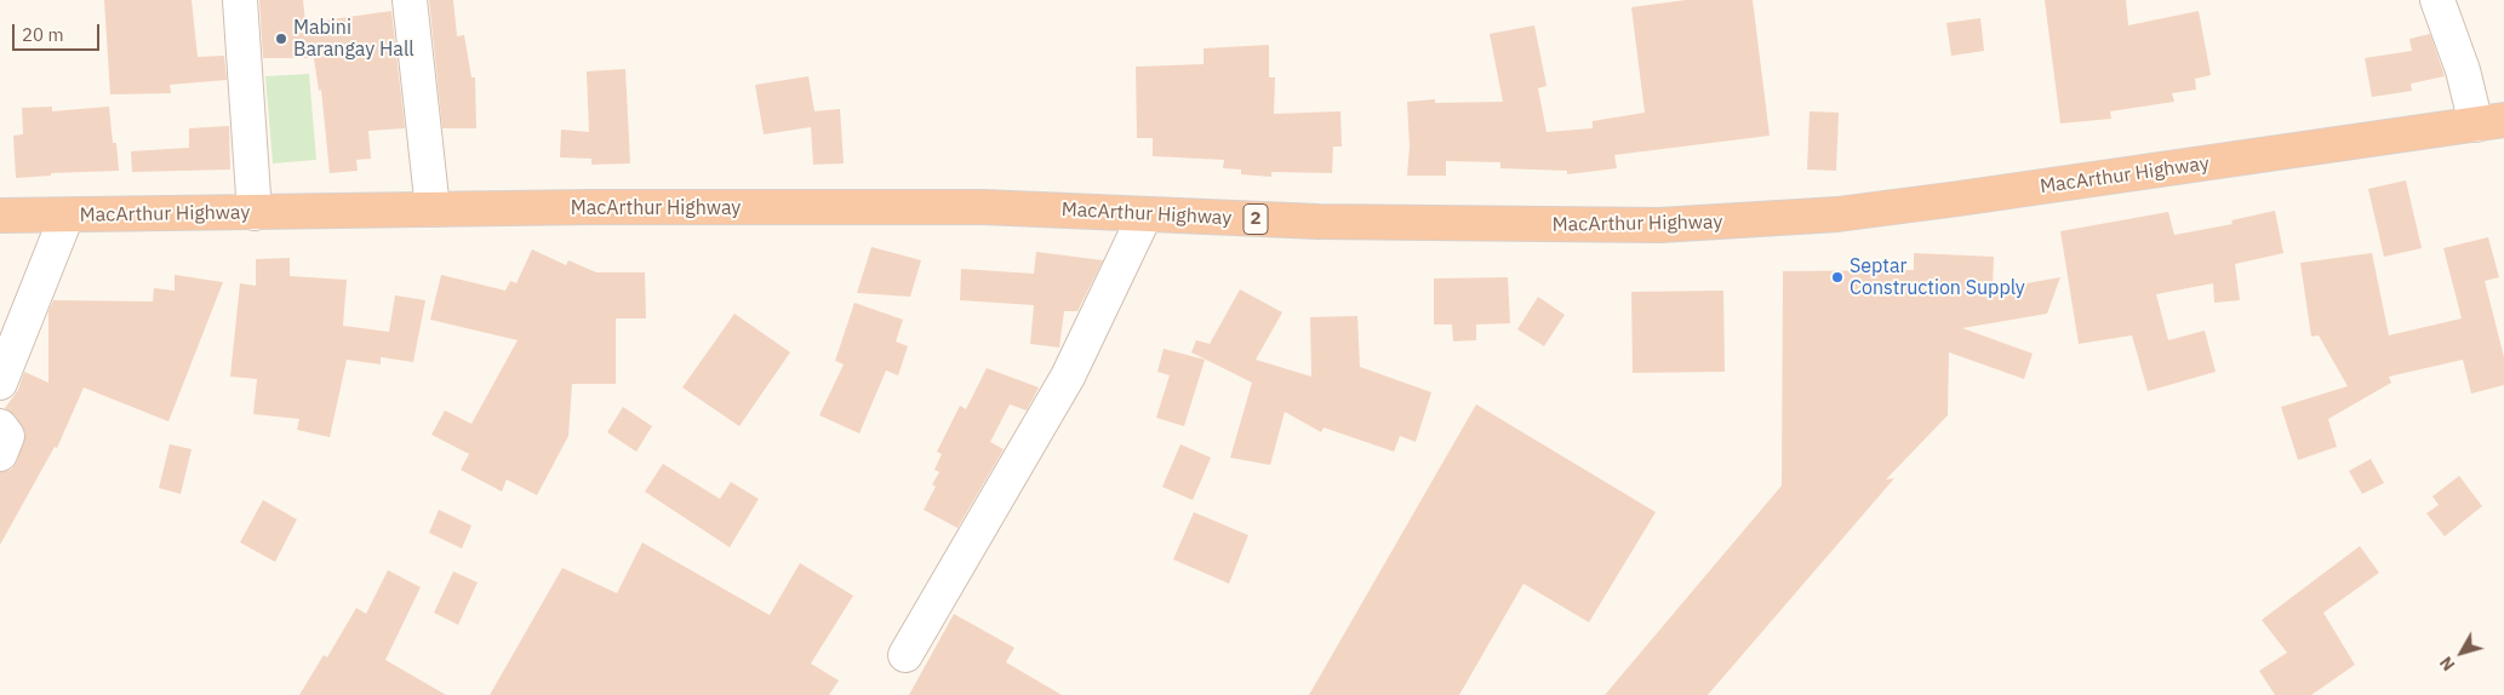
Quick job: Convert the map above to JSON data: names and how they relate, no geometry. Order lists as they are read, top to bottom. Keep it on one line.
{"streets":{"highway":["MacArthur Highway","2"]},"places":["Mabini Barangay Hall","Septar Construction Supply"],"scale_bar":"20 m","north":"bottom left"}
